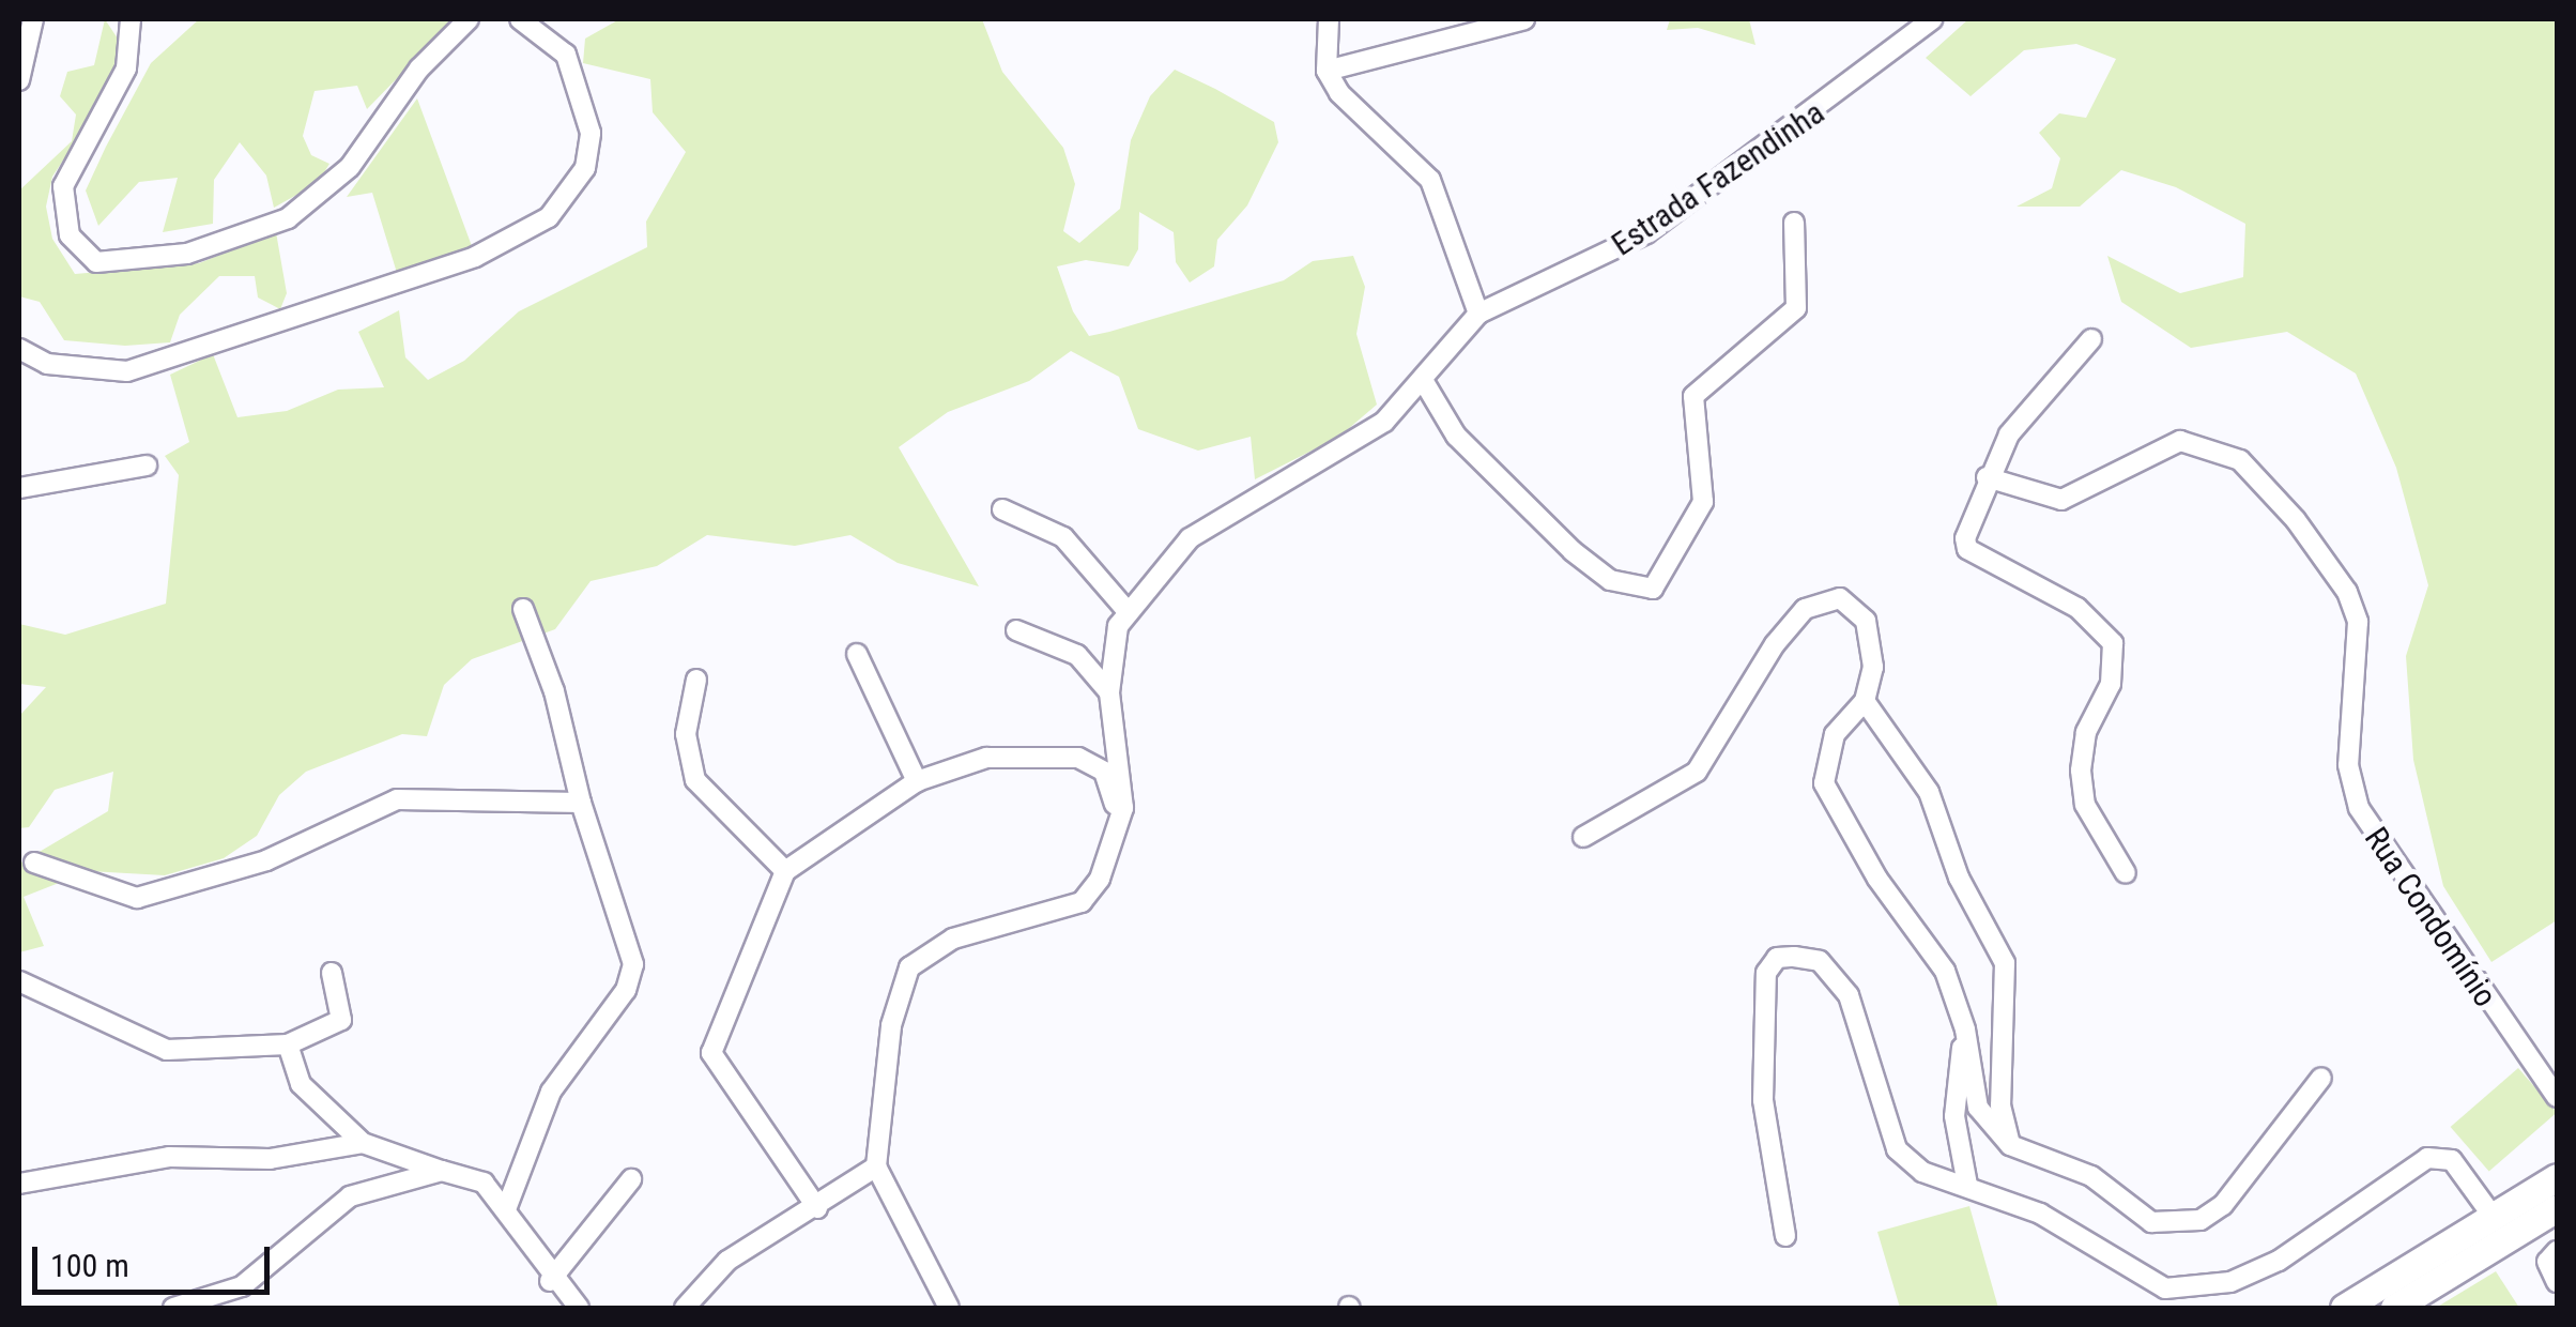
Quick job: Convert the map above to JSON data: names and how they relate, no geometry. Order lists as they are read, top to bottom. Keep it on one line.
{"streets":{"street":["Estrada Fazendinha","Rua Condomínio"]},"scale_bar":"100 m"}
